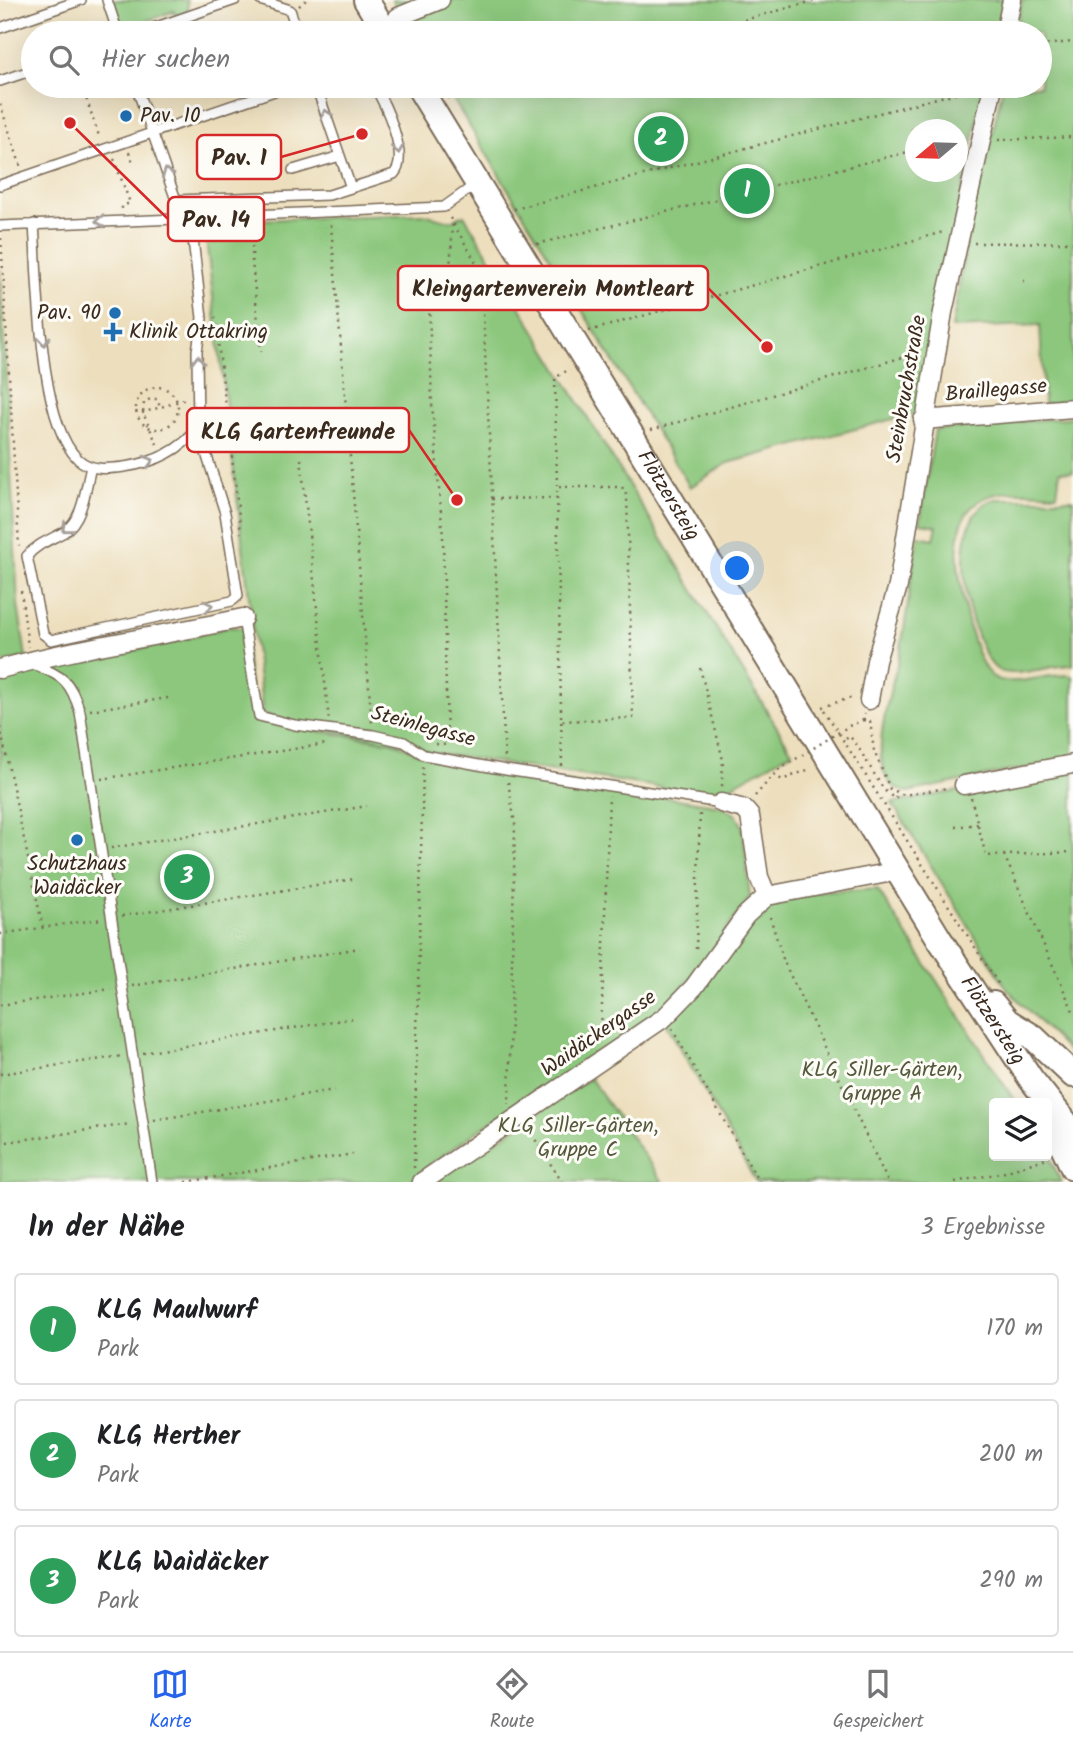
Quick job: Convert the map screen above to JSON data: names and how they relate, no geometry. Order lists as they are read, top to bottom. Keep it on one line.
{"streets":{"main road":["Flötzersteig"],"street":["Steinbruchstraße","Braillegasse","Steinlegasse","Waidäckergasse"]},"crossings":[["Steinbruchstraße","Braillegasse"]],"parks":["KLG Siller-Gärten, Gruppe A","KLG Siller-Gärten, Gruppe C"],"places":{"other":["Pav. 10","Pav. 14","Pav. 1","Pav. 90","Kleingartenverein Montleart","KLG Gartenfreunde","Schutzhaus Waidäcker"],"health":["Klinik Ottakring"]},"north":"left","page":{"search":"Hier suchen","pins":["2","1","3"],"heading":["In der Nähe","3 Ergebnisse"],"list":[{"mark":"1","name":"KLG Maulwurf","note":"Park","value":"170 m"},{"mark":"2","name":"KLG Herther","note":"Park","value":"200 m"},{"mark":"3","name":"KLG Waidäcker","note":"Park","value":"290 m"}],"nav":["Karte","Route","Gespeichert"]}}
